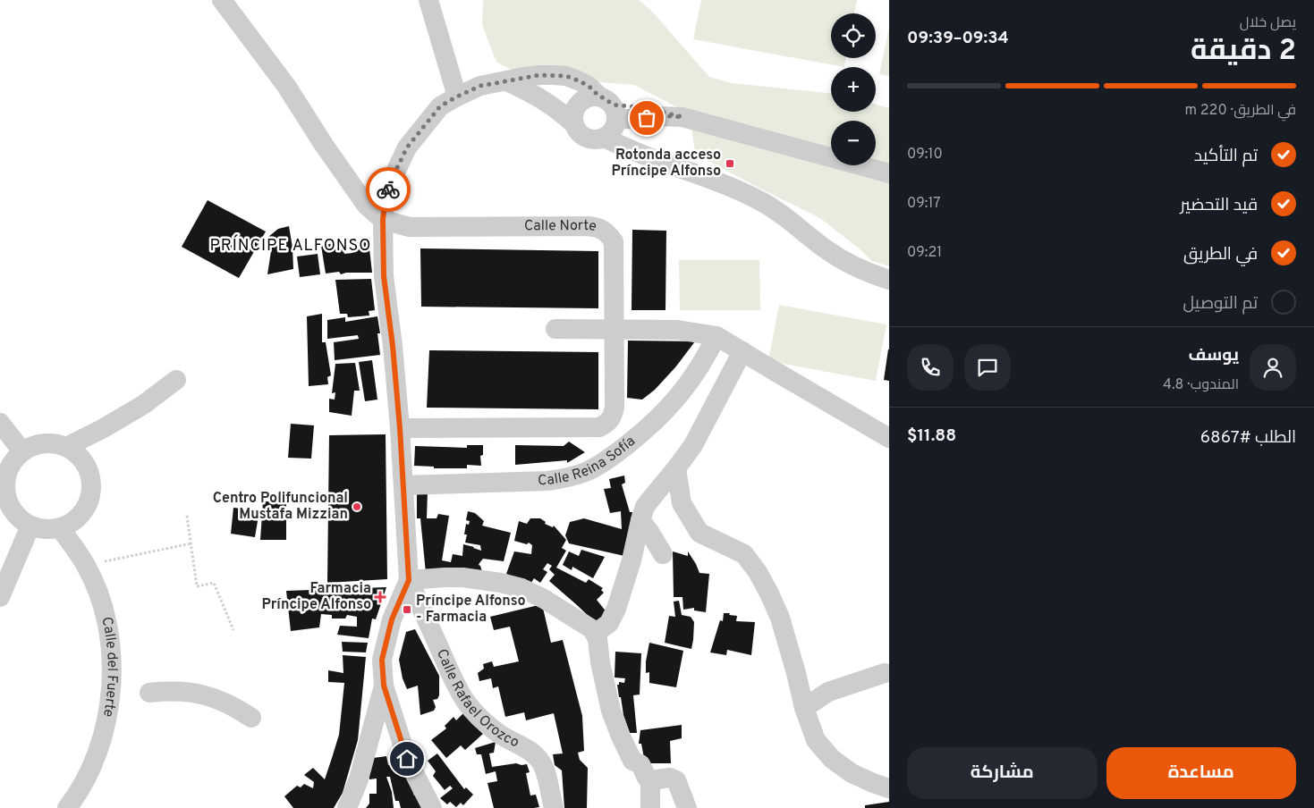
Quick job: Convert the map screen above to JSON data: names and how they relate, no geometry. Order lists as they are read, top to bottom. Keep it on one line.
{"streets":{"street":["Calle Norte","Calle Reina Sofía","Calle del Fuerte","Calle Rafael Orozco"]},"districts":["PRÍNCIPE ALFONSO"],"places":{"transit":["Rotonda acceso Príncipe Alfonso","Príncipe Alfonso - Farmacia"],"other":["Centro Polifuncional Mustafa Mizzian"],"health":["Farmacia Príncipe Alfonso"]},"page":{"heading":["2 دقيقة","يصل خلال","09:34–09:39"],"panel":["يوسف","المندوب · 4.8","الطلب #6867","$11.88"],"map_buttons":["+","−"],"bar":"في الطريق · 220 m","list":[["تم التأكيد","09:10"],["قيد التحضير","09:17"],["في الطريق","09:21"],"تم التوصيل"],"buttons":["مساعدة","مشاركة"]}}
